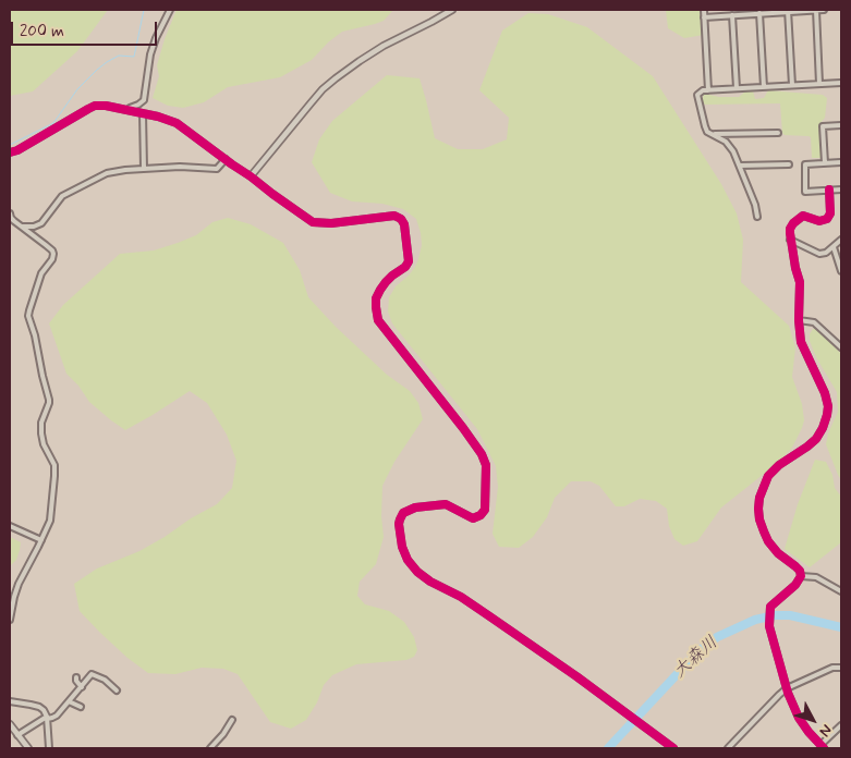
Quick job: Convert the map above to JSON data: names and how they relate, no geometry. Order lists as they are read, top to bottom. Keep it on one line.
{"water":["大森川"],"scale_bar":"200 m","north":"bottom right"}
